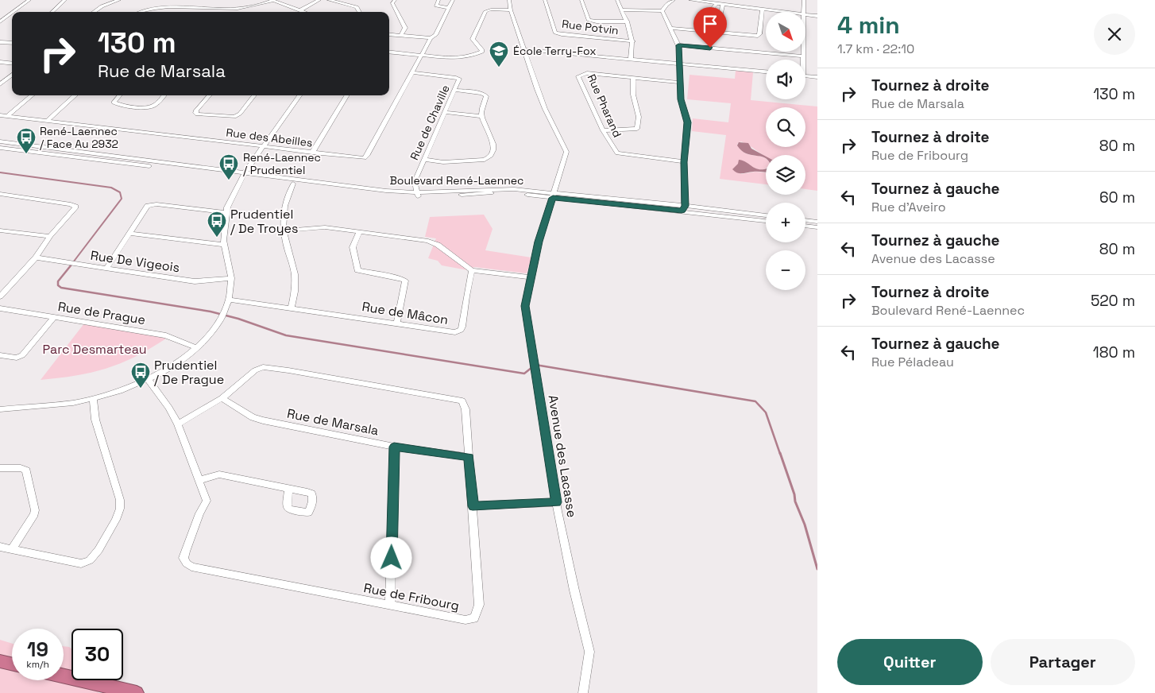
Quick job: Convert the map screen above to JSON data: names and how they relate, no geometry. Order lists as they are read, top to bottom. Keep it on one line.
{"streets":{"street":["Rue Potvin","Rue Pharand","Rue de Chaville","Rue des Abeilles","Boulevard René-Laennec","Rue De Vigeois","Rue de Prague","Rue de Mâcon","Rue de Marsala","Avenue des Lacasse","Rue de Fribourg"]},"crossings":[["Rue de Chaville","Rue des Abeilles"],["Rue de Chaville","Boulevard René-Laennec"],["Boulevard René-Laennec","Avenue des Lacasse"],["Rue de Marsala","Rue de Fribourg"]],"parks":["Parc Desmarteau"],"places":{"school or university":["École Terry-Fox"],"bus stop":["René-Laennec / Face Au 2932","René-Laennec / Prudentiel","Prudentiel / De Troyes","Prudentiel / De Prague"]},"north":"bottom right","page":{"heading":["4 min","1.7 km · 22:10"],"map_buttons":["+","−"],"turn":["130 m","Rue de Marsala"],"list":[{"name":"Tournez à droite","note":"Rue de Marsala","value":"130 m"},{"name":"Tournez à droite","note":"Rue de Fribourg","value":"80 m"},{"name":"Tournez à gauche","note":"Rue d'Aveiro","value":"60 m"},{"name":"Tournez à gauche","note":"Avenue des Lacasse","value":"80 m"},{"name":"Tournez à droite","note":"Boulevard René-Laennec","value":"520 m"},{"name":"Tournez à gauche","note":"Rue Péladeau","value":"180 m"}],"speed":"19 km/h","limit":"30","buttons":["Quitter","Partager"]}}
